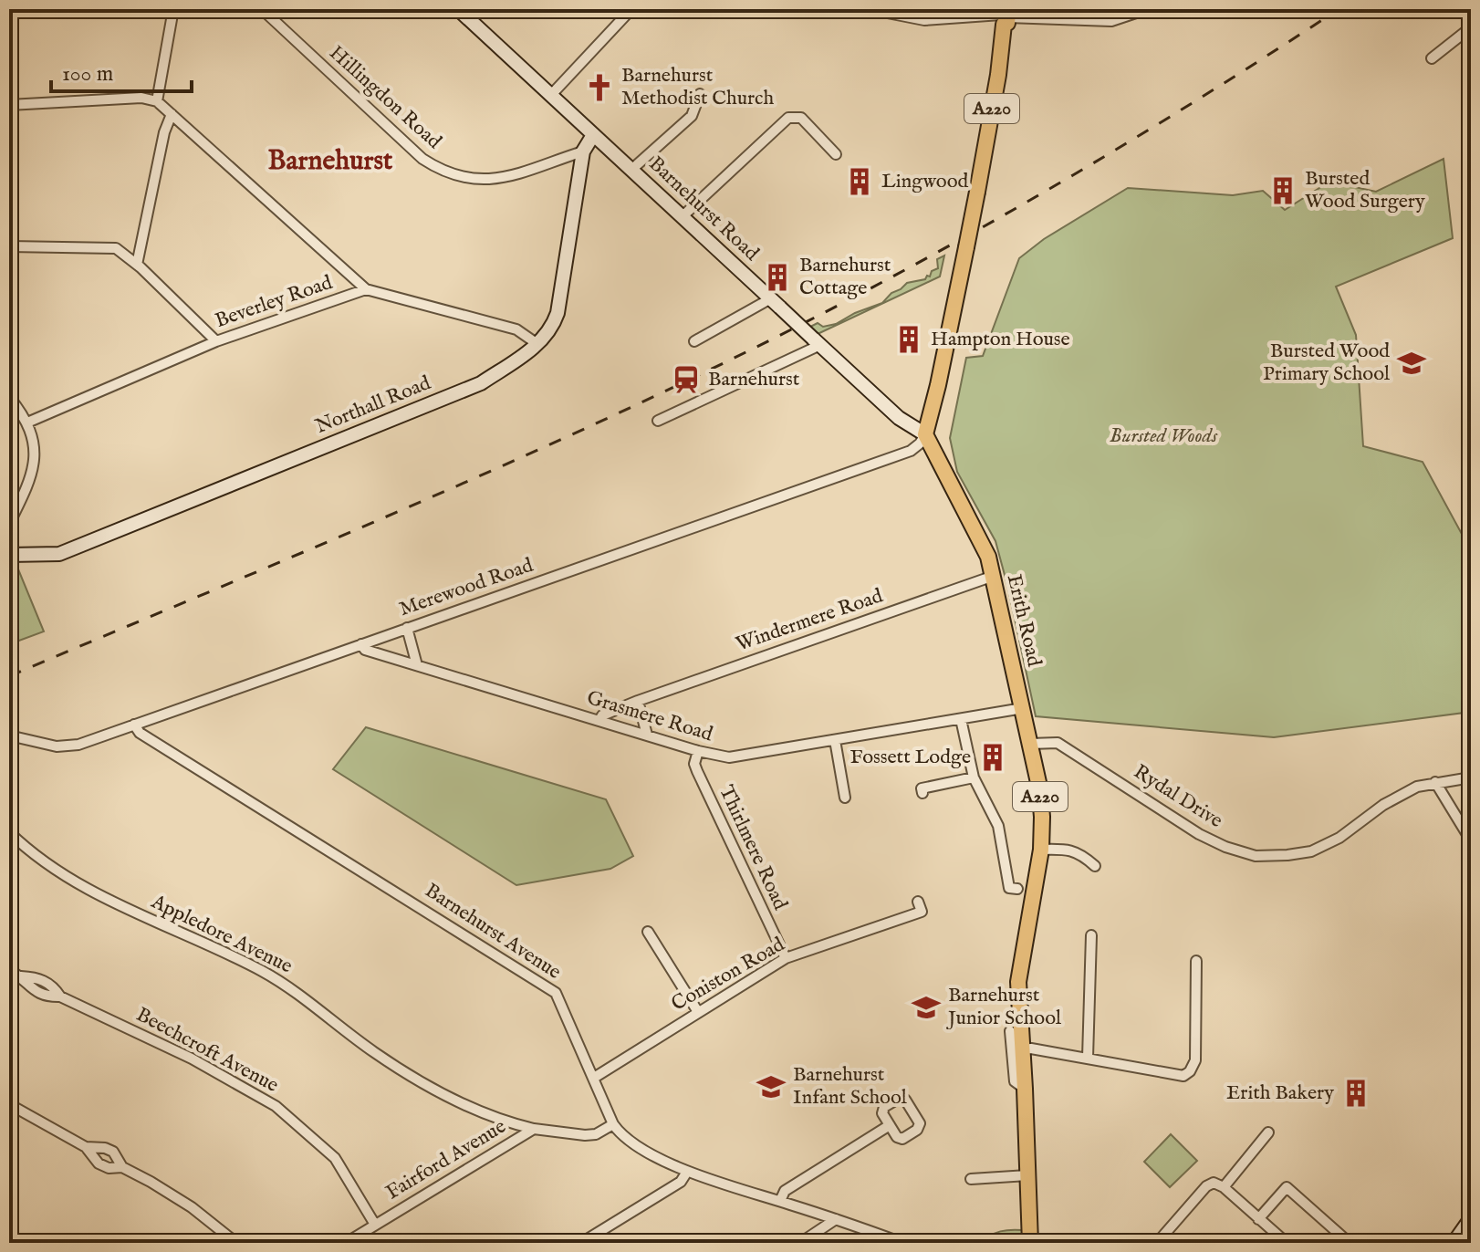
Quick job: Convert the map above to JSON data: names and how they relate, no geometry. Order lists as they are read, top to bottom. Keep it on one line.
{"streets":{"main road":["A220","Erith Road"],"street":["Hillingdon Road","Barnehurst Road","Beverley Road","Northall Road","Merewood Road","Windermere Road","Grasmere Road","Rydal Drive","Thirlmere Road","Barnehurst Avenue","Appledore Avenue","Coniston Road","Beechcroft Avenue","Fairford Avenue"]},"crossings":[["Hillingdon Road","Northall Road"],["A220","Barnehurst Road"],["A220","Merewood Road"],["A220","Erith Road"],["Barnehurst Road","Northall Road"],["Barnehurst Road","Merewood Road"],["Barnehurst Road","Erith Road"],["Merewood Road","Erith Road"],["Merewood Road","Grasmere Road"],["Merewood Road","Barnehurst Avenue"],["Windermere Road","Erith Road"],["Windermere Road","Grasmere Road"],["Erith Road","Grasmere Road"],["Erith Road","Rydal Drive"],["Grasmere Road","Thirlmere Road"],["Thirlmere Road","Coniston Road"],["Barnehurst Avenue","Coniston Road"],["Barnehurst Avenue","Fairford Avenue"],["Appledore Avenue","Fairford Avenue"],["Beechcroft Avenue","Fairford Avenue"]],"districts":["Barnehurst"],"parks":["Bursted Woods"],"places":{"church":["Barnehurst Methodist Church"],"building":["Lingwood","Bursted Wood Surgery","Barnehurst Cottage","Hampton House","Fossett Lodge","Erith Bakery"],"school or university":["Bursted Wood Primary School","Barnehurst Junior School","Barnehurst Infant School"],"station":["Barnehurst"]},"scale_bar":"100 m"}
